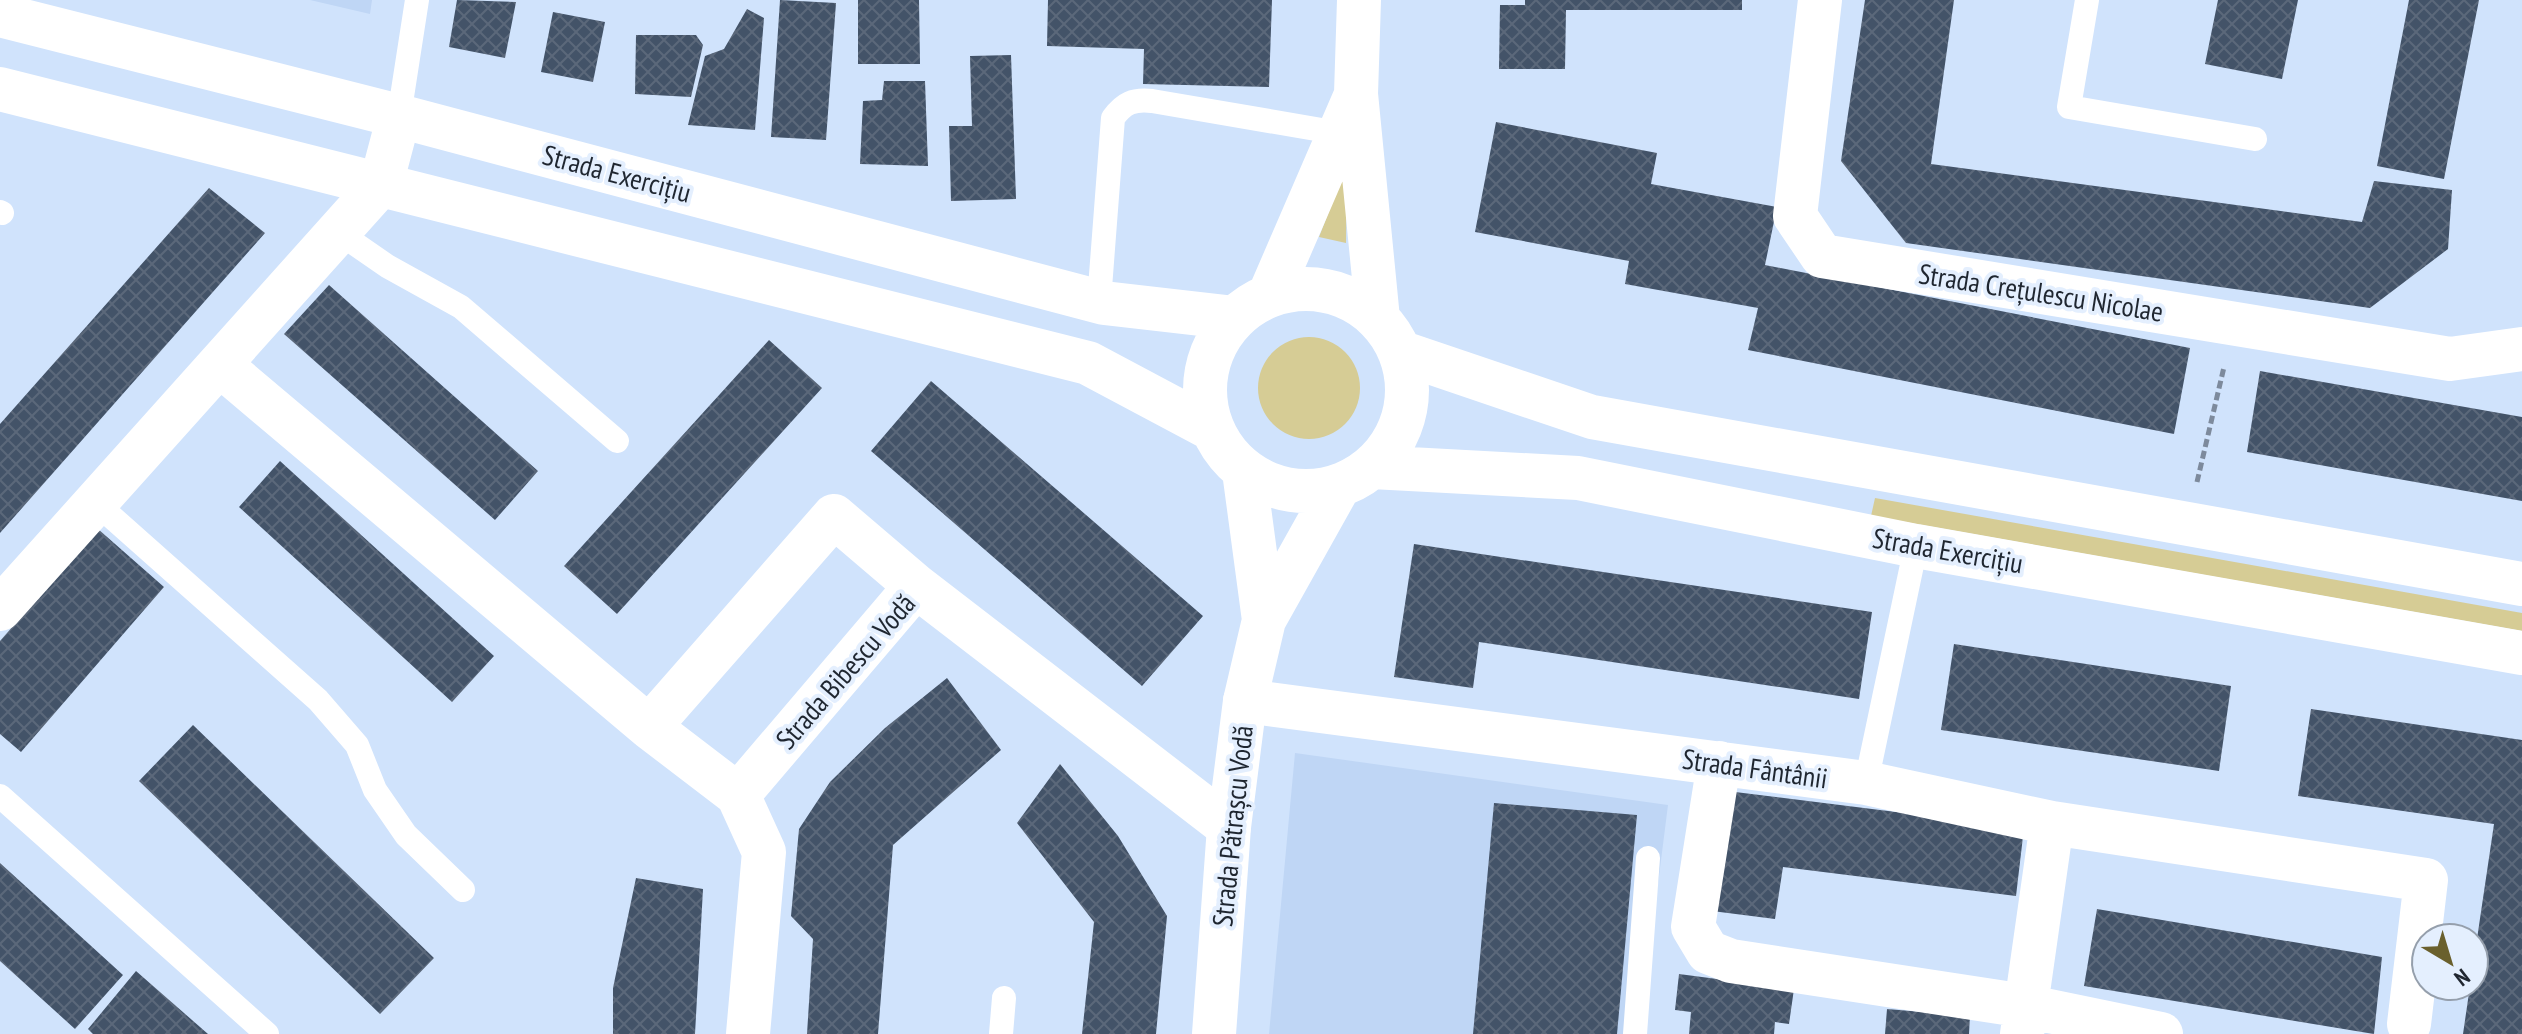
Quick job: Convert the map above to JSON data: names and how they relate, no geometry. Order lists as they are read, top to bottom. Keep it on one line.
{"streets":{"street":["Strada Exercițiu","Strada Crețulescu Nicolae","Strada Bibescu Vodă","Strada Fântânii","Strada Pătrașcu Vodă"]},"crossings":[["Strada Bibescu Vodă","Strada Pătrașcu Vodă"],["Strada Fântânii","Strada Pătrașcu Vodă"]],"north":"bottom right"}
